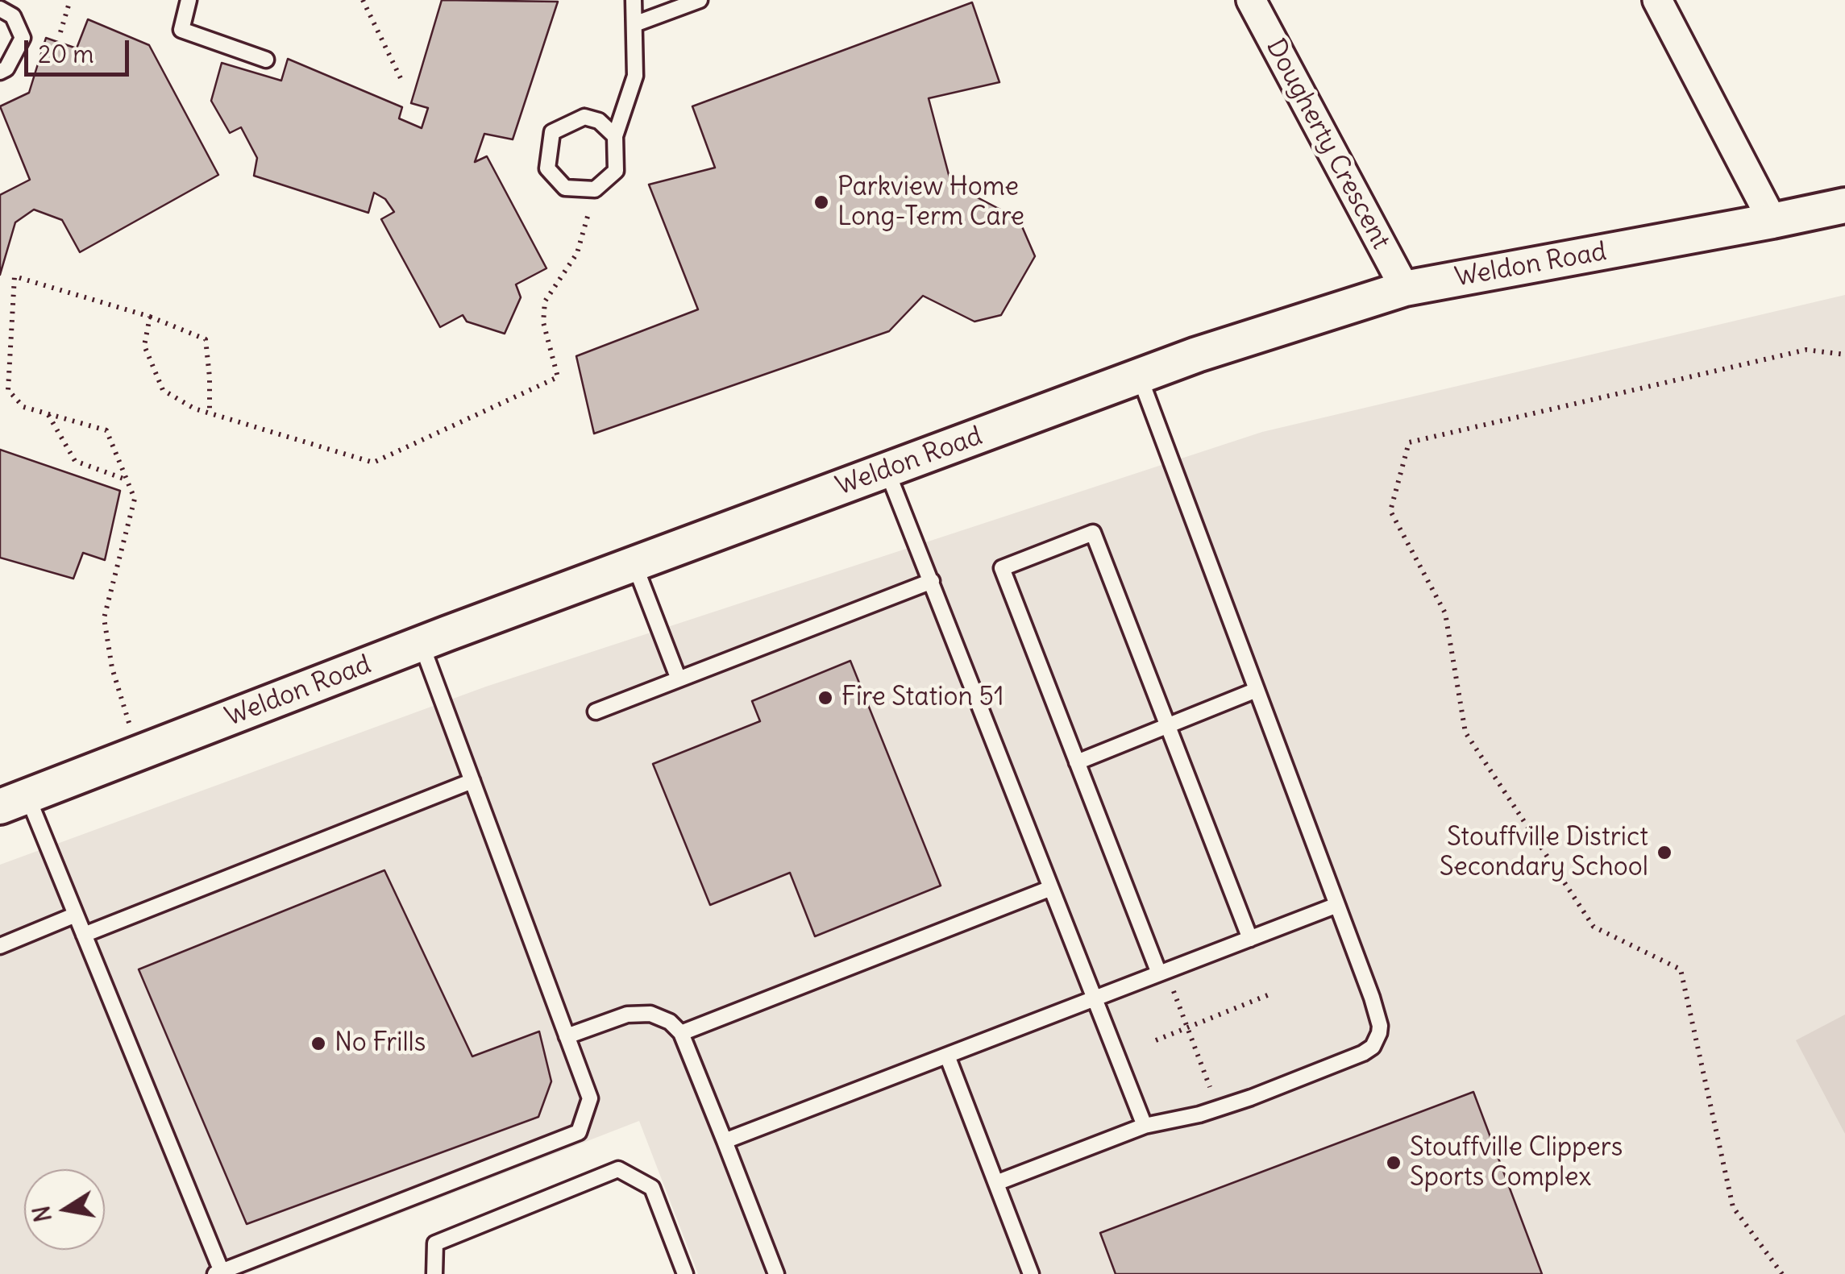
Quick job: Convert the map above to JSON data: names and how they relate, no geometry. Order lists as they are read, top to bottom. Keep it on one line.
{"streets":{"street":["Dougherty Crescent","Weldon Road"]},"crossings":[["Dougherty Crescent","Weldon Road"]],"places":["Parkview Home Long-Term Care","Fire Station 51","Stouffville District Secondary School","No Frills","Stouffville Clippers Sports Complex"],"scale_bar":"20 m","north":"left"}
